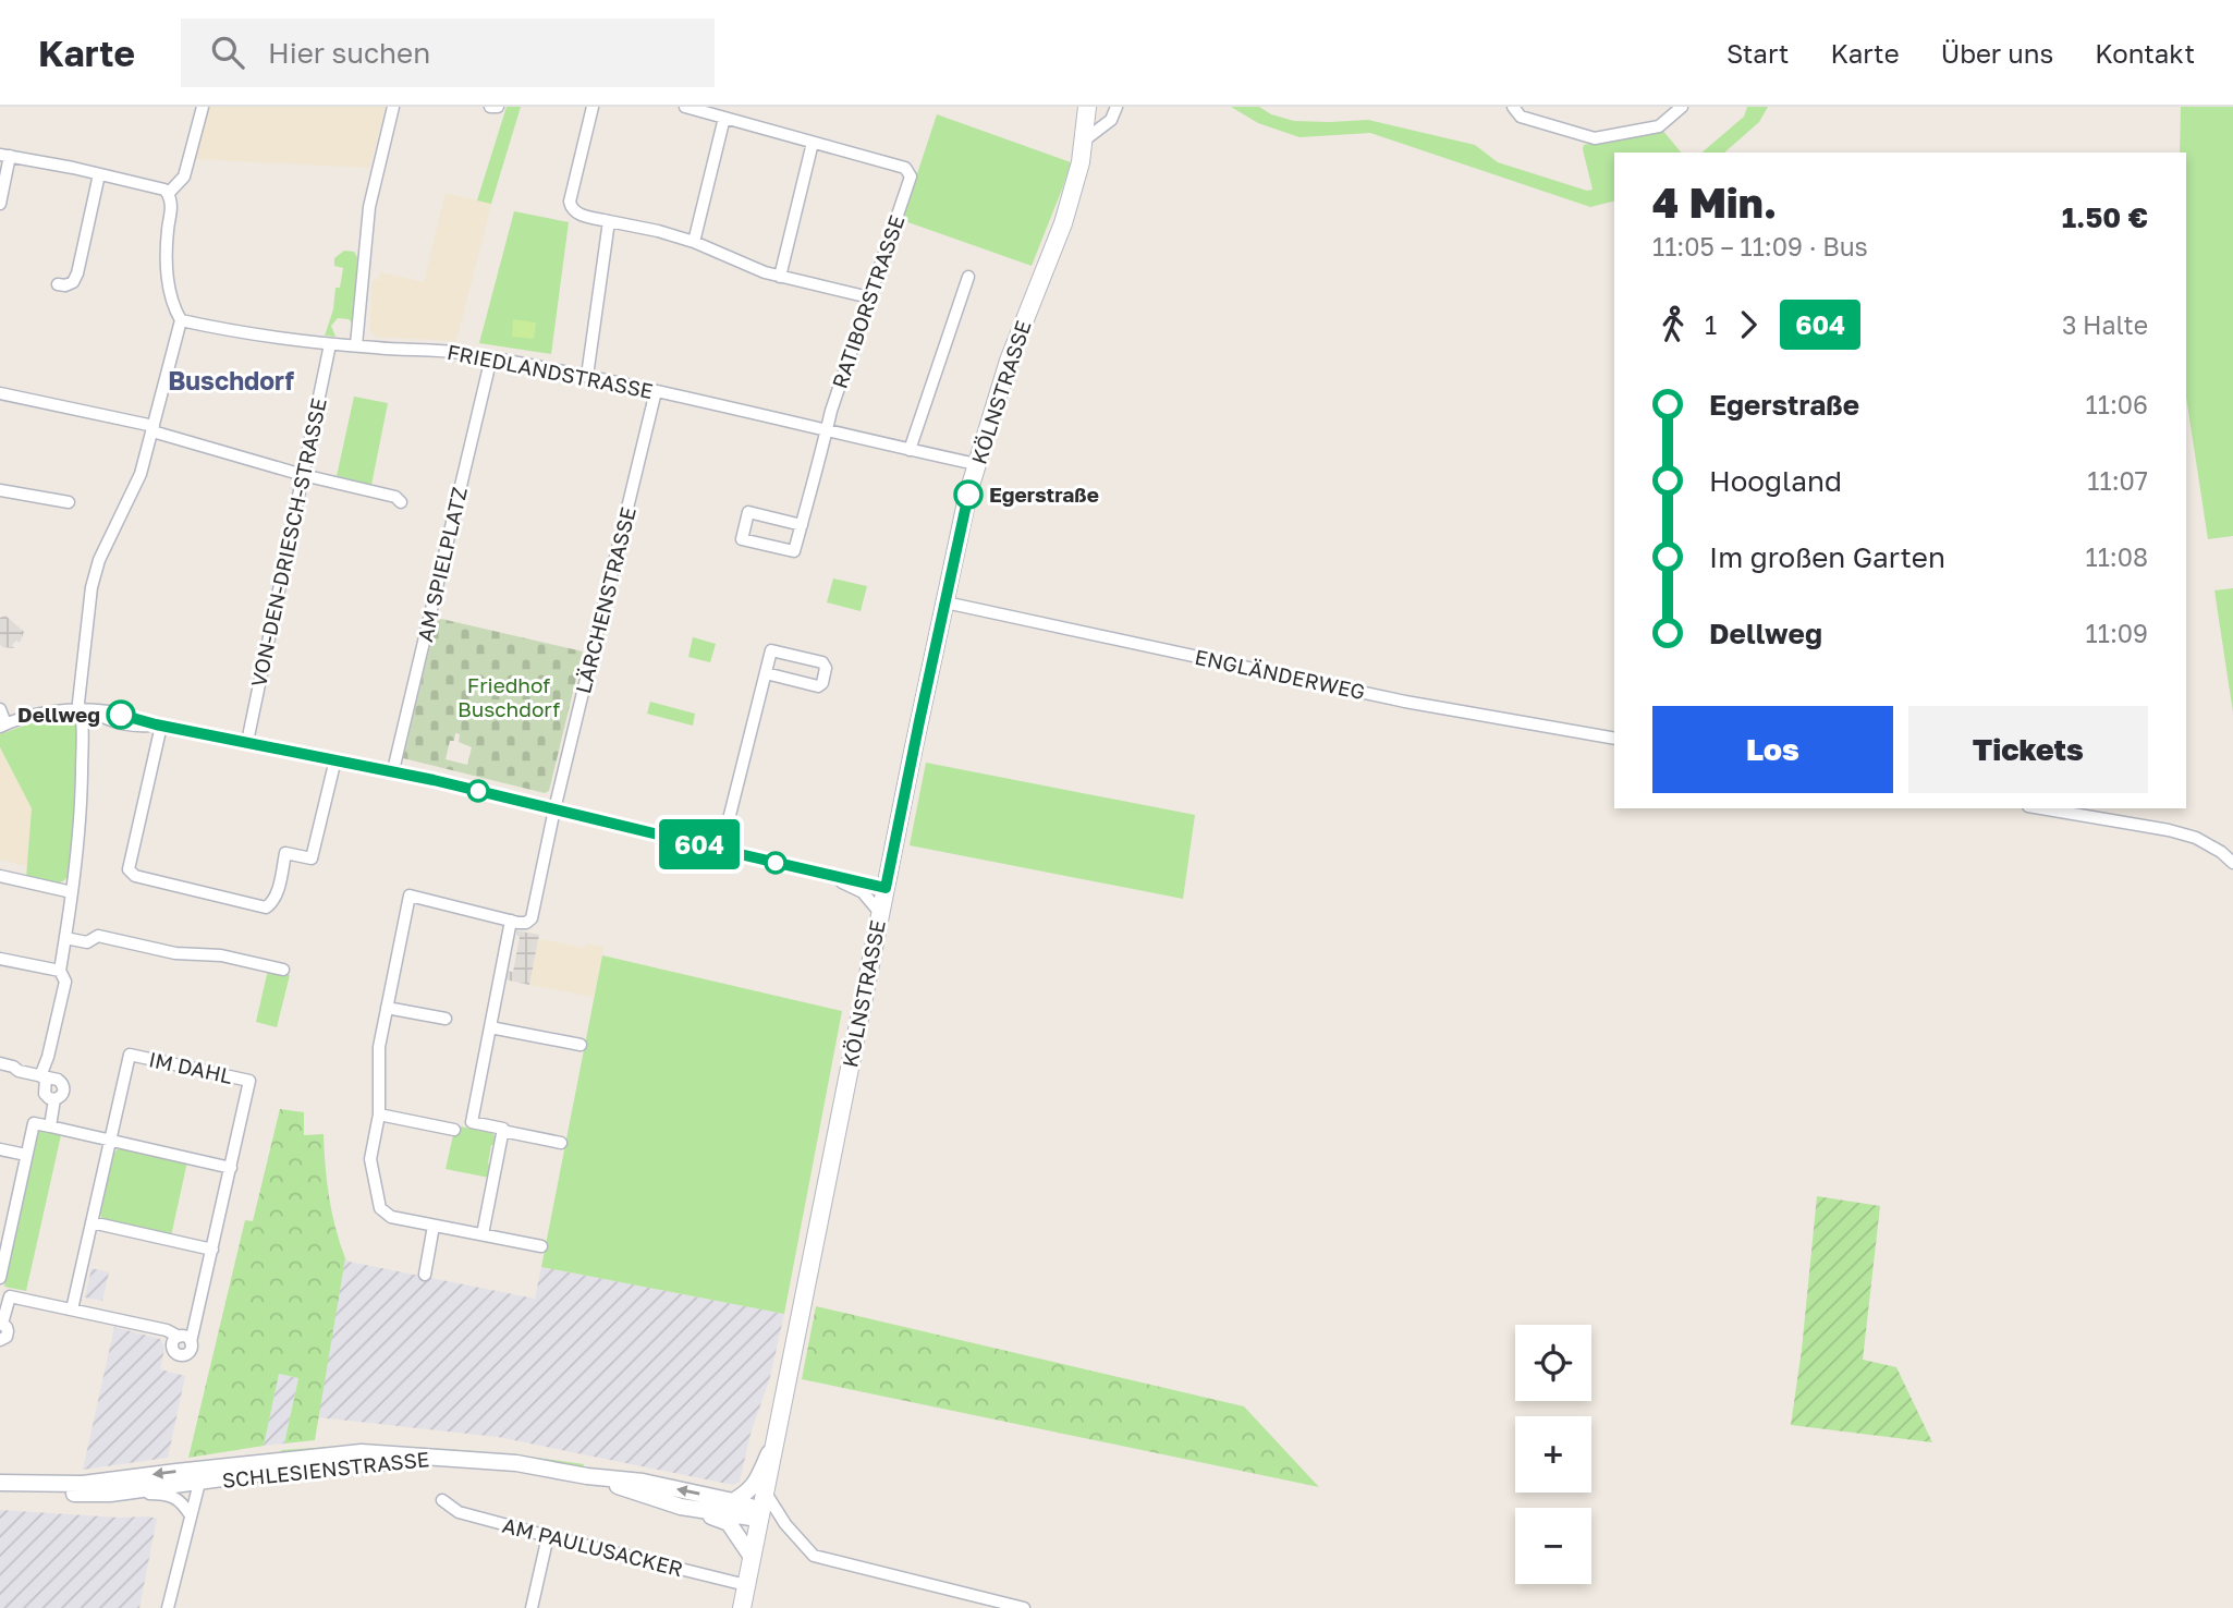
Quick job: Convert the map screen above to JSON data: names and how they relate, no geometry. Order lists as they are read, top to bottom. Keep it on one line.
{"streets":{"main road":["KÖLNSTRASSE"],"street":["RATIBORSTRASSE","FRIEDLANDSTRASSE","VON-DEN-DRIESCH-STRASSE","AM SPIELPLATZ","LÄRCHENSTRASSE","ENGLÄNDERWEG","IM DAHL","SCHLESIENSTRASSE","AM PAULUSACKER"]},"crossings":[["RATIBORSTRASSE","FRIEDLANDSTRASSE"],["FRIEDLANDSTRASSE","KÖLNSTRASSE"],["FRIEDLANDSTRASSE","VON-DEN-DRIESCH-STRASSE"],["FRIEDLANDSTRASSE","AM SPIELPLATZ"],["FRIEDLANDSTRASSE","LÄRCHENSTRASSE"],["KÖLNSTRASSE","ENGLÄNDERWEG"],["KÖLNSTRASSE","SCHLESIENSTRASSE"],["KÖLNSTRASSE","AM PAULUSACKER"]],"districts":["Buschdorf"],"parks":["Friedhof Buschdorf"],"places":["Egerstraße","Dellweg"],"lines":["bus line 604"],"page":{"header":"Karte","search":"Hier suchen","nav":["Start","Karte","Über uns","Kontakt"],"on_map":"604","heading":["4 Min.","11:05 – 11:09 · Bus","1.50 €"],"legs":["1","604","3 Halte"],"list":[{"name":"Egerstraße","value":"11:06"},{"name":"Hoogland","value":"11:07"},{"name":"Im großen Garten","value":"11:08"},{"name":"Dellweg","value":"11:09"}],"buttons":["Los","Tickets"],"map_buttons":["+","−"]}}
